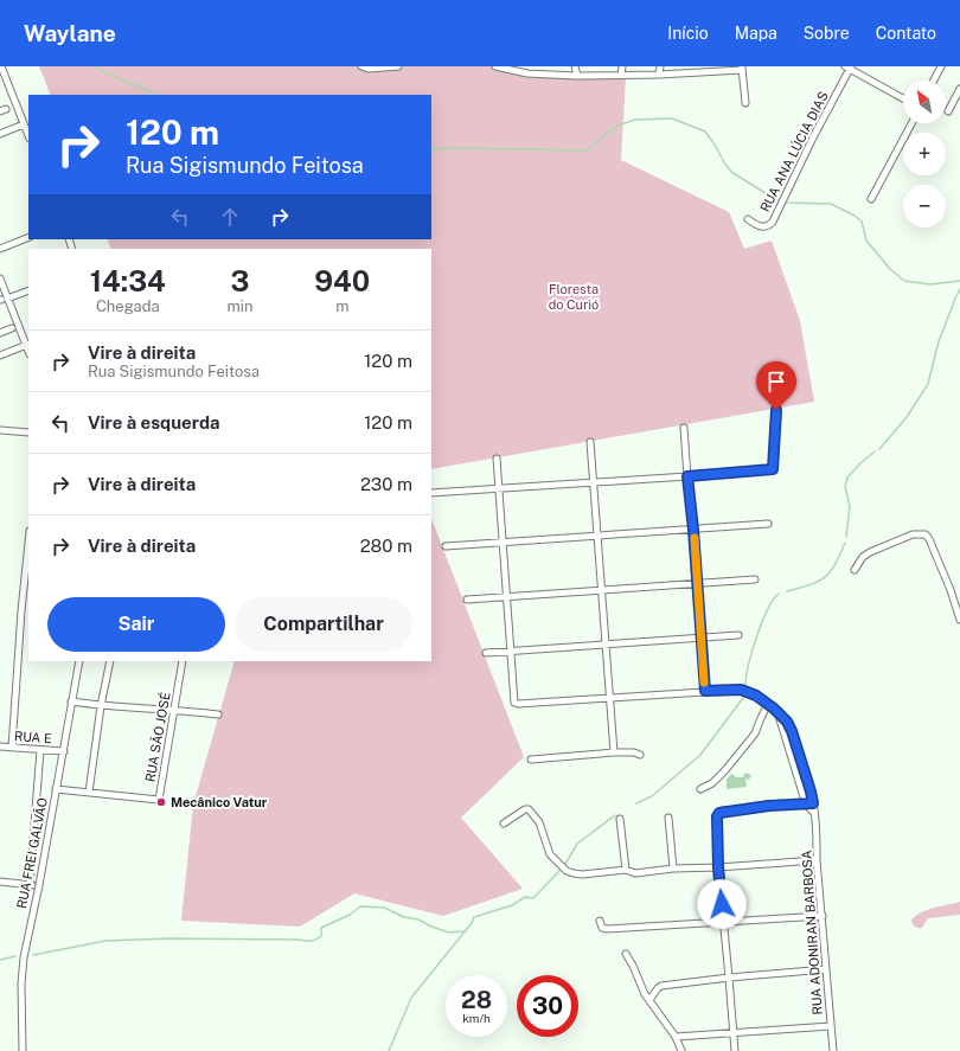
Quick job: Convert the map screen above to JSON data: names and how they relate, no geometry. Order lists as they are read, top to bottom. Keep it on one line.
{"streets":{"street":["RUA ANA LÚCIA DIAS","RUA E","RUA SÃO JOSÉ","RUA FREI GALVÃO","RUA ADONIRAN BARBOSA"]},"crossings":[["RUA E","RUA FREI GALVÃO"],["RUA SÃO JOSÉ","RUA FREI GALVÃO"]],"parks":["Floresta do Curió"],"places":["Mecânico Vatur"],"north":"top left","page":{"header":"Waylane","nav":["Início","Mapa","Sobre","Contato"],"map_buttons":["+","−"],"turn":["120 m","Rua Sigismundo Feitosa"],"eta":["14:34","Chegada","3","min","940","m"],"list":[{"name":"Vire à direita","note":"Rua Sigismundo Feitosa","value":"120 m"},{"name":"Vire à esquerda","value":"120 m"},{"name":"Vire à direita","value":"230 m"},{"name":"Vire à direita","value":"280 m"}],"buttons":["Sair","Compartilhar"],"speed":"28 km/h","limit":"30"}}
